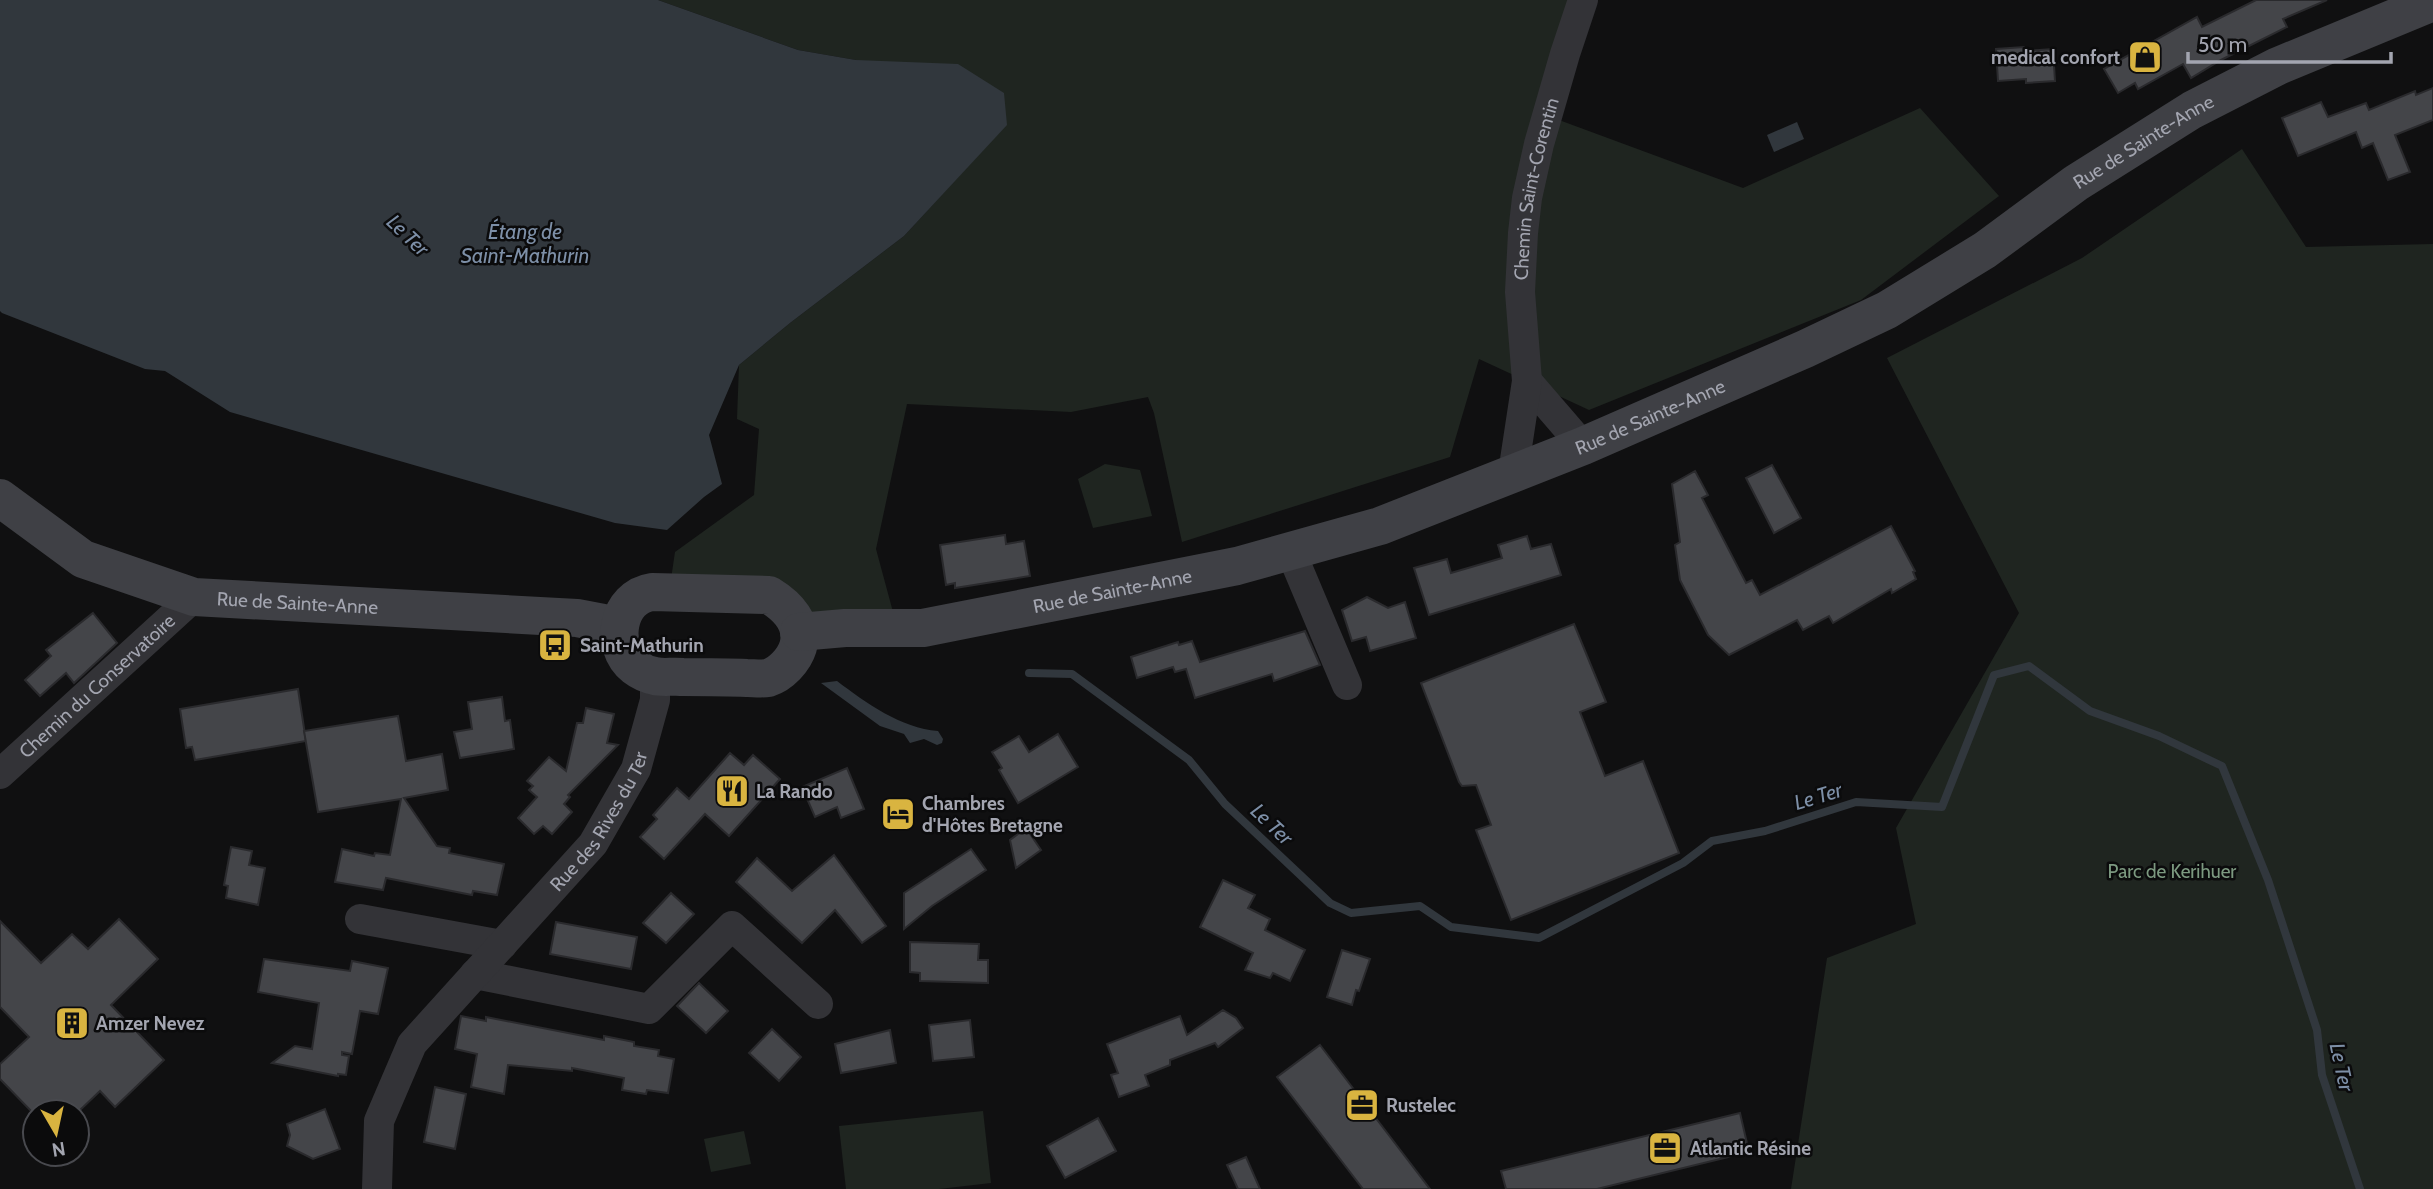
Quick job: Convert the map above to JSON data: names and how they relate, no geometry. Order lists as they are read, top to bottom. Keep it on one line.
{"streets":{"street":["Rue de Sainte-Anne","Chemin Saint-Corentin","Chemin du Conservatoire","Rue des Rives du Ter"]},"crossings":[["Rue de Sainte-Anne","Chemin Saint-Corentin"],["Rue de Sainte-Anne","Chemin du Conservatoire"]],"water":["Étang de Saint-Mathurin","Le Ter"],"parks":["Parc de Kerihuer"],"places":{"shop":["medical confort"],"bus stop":["Saint-Mathurin"],"restaurant":["La Rando"],"hotel":["Chambres d'Hôtes Bretagne"],"building":["Amzer Nevez"],"office":["Rustelec","Atlantic Résine"]},"scale_bar":"50 m","north":"bottom"}
